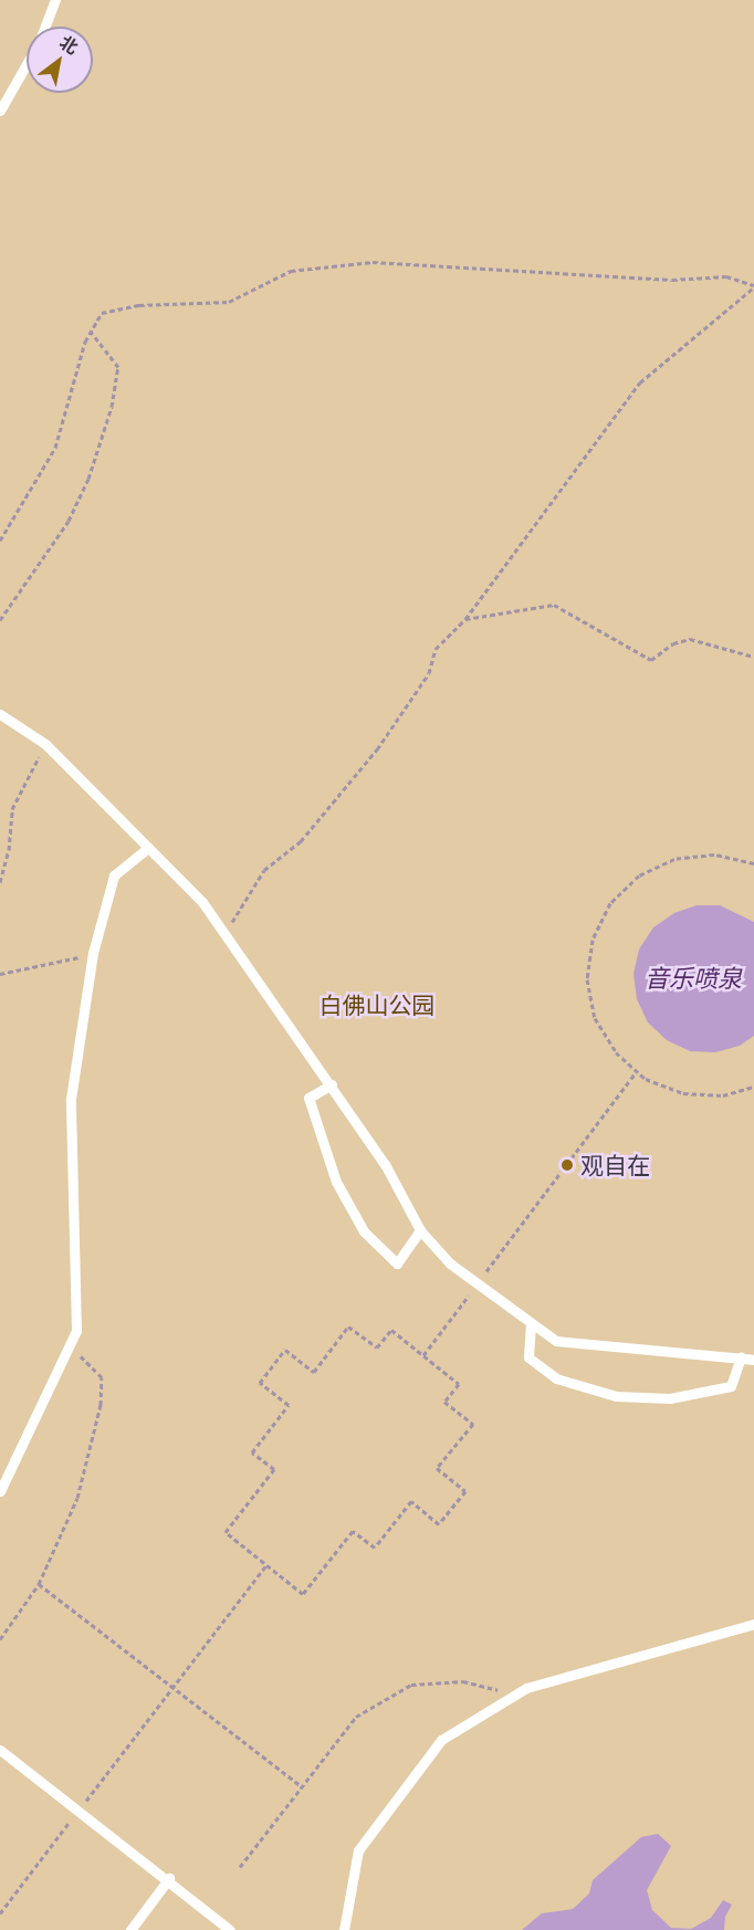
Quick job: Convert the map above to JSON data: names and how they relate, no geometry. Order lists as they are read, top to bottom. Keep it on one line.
{"water":["音乐喷泉"],"parks":["白佛山公园"],"places":["观自在"],"north":"top right"}
